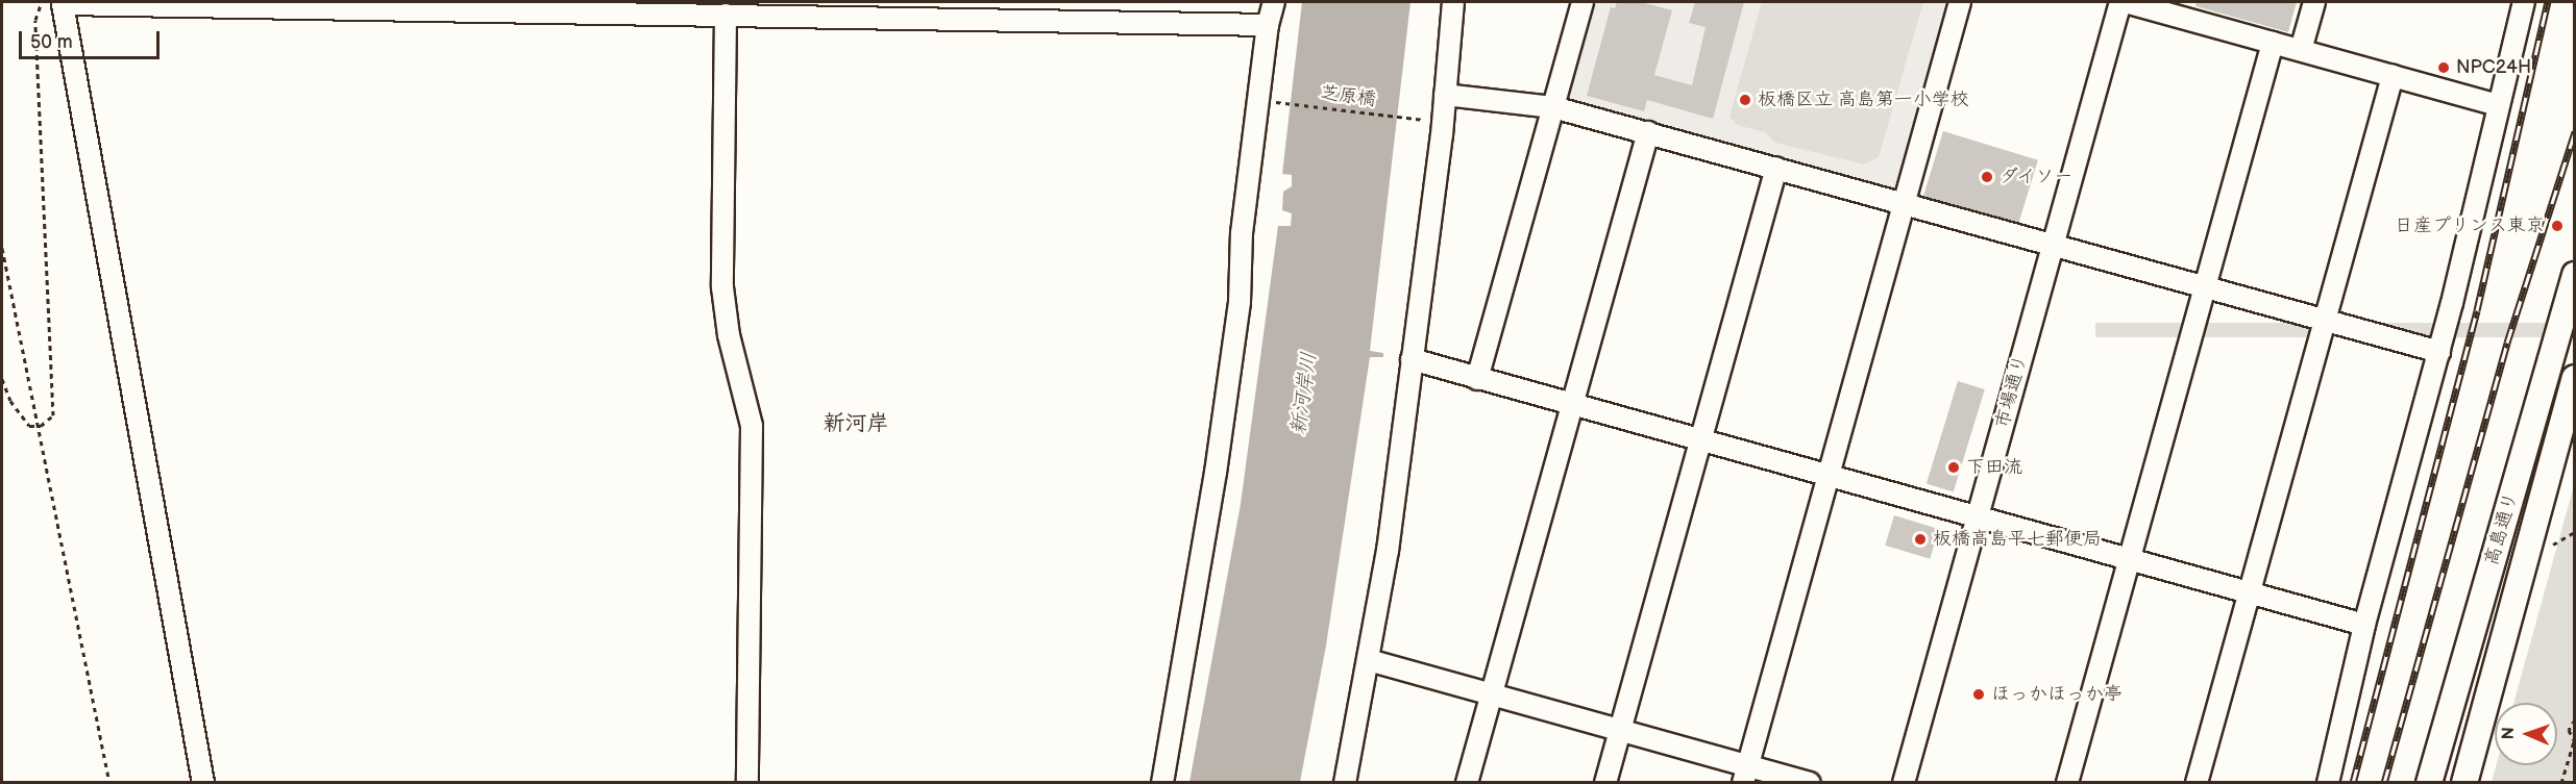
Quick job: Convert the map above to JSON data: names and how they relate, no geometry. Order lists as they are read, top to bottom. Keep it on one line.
{"streets":{"main road":["高島通り"],"street":["市場通り"],"path":["芝原橋"]},"districts":["新河岸"],"water":["新河岸川"],"places":["NPC24H","板橋区立 高島第一小学校","ダイソー","日産プリンス東京","下田流","板橋高島平七郵便局","ほっかほっか亭"],"scale_bar":"50 m","north":"left"}
